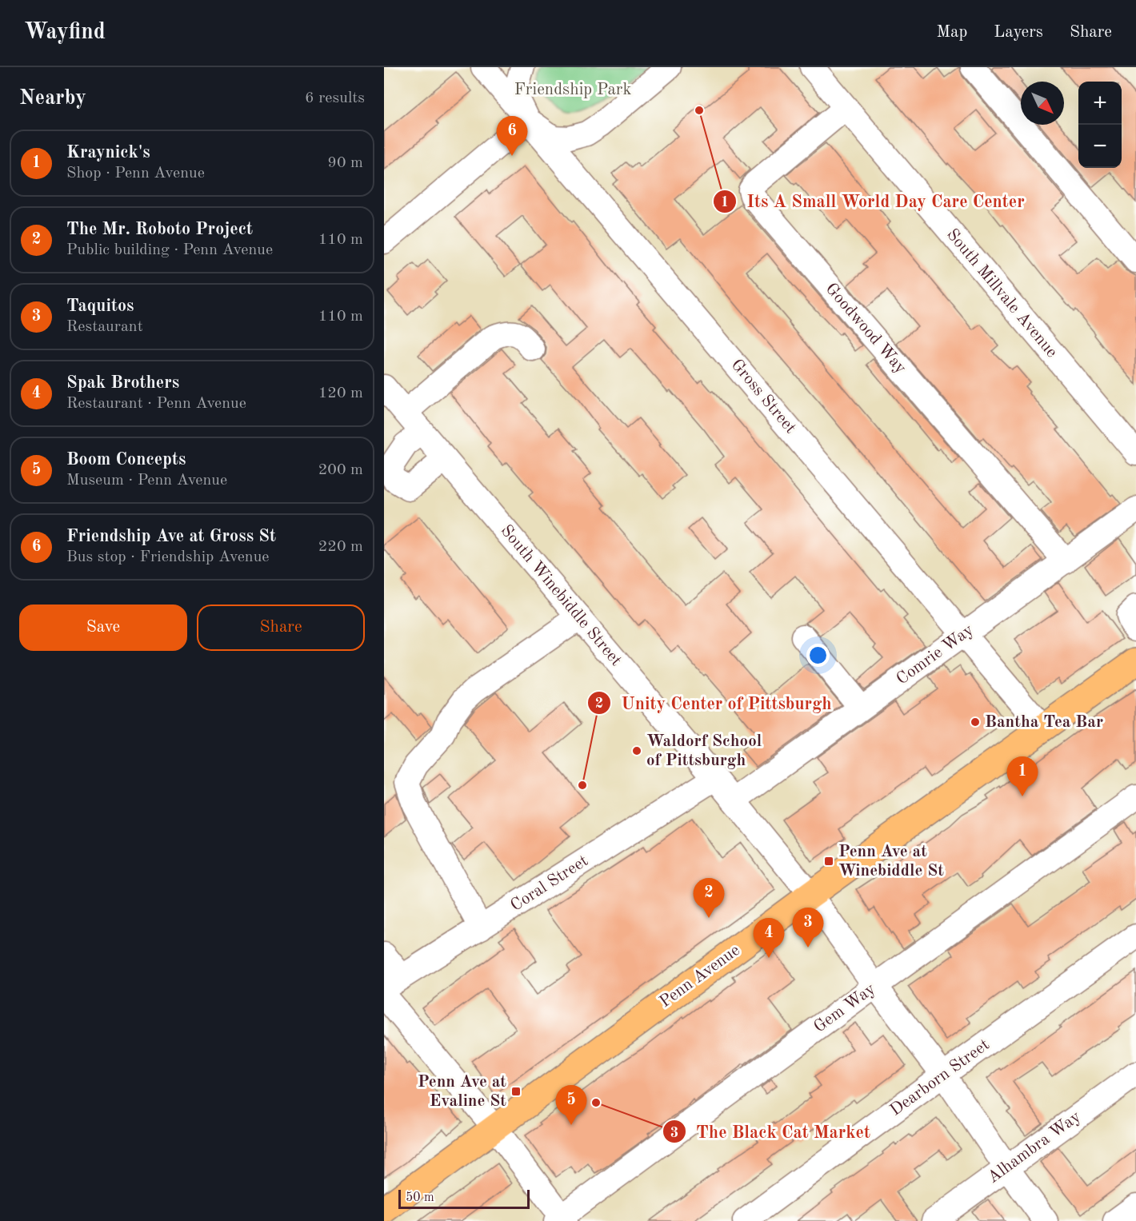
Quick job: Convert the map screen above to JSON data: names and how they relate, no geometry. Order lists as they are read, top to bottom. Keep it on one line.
{"streets":{"main road":["Penn Avenue"],"street":["South Millvale Avenue","Goodwood Way","Gross Street","South Winebiddle Street","Comrie Way","Coral Street","Gem Way","Dearborn Street","Alhambra Way"]},"crossings":[["South Millvale Avenue","Goodwood Way"],["Goodwood Way","Comrie Way"],["Gross Street","Comrie Way"],["Gross Street","Penn Avenue"],["South Winebiddle Street","Comrie Way"],["South Winebiddle Street","Coral Street"],["South Winebiddle Street","Penn Avenue"],["South Winebiddle Street","Gem Way"],["South Winebiddle Street","Dearborn Street"],["South Winebiddle Street","Alhambra Way"]],"parks":["Friendship Park"],"places":{"other":["Its A Small World Day Care Center","Bantha Tea Bar","Waldorf School of Pittsburgh","Unity Center of Pittsburgh","The Black Cat Market"],"transit":["Penn Ave at Winebiddle St","Penn Ave at Evaline St"]},"scale_bar":"50 m","north":"bottom right","page":{"header":"Wayfind","nav":["Map","Layers","Share"],"heading":["Nearby","6 results"],"map_buttons":["+","−"],"pins":["6","1","2","3","4","5"],"list":[{"mark":"1","name":"Kraynick's","note":"Shop · Penn Avenue","value":"90 m"},{"mark":"2","name":"The Mr. Roboto Project","note":"Public building · Penn Avenue","value":"110 m"},{"mark":"3","name":"Taquitos","note":"Restaurant","value":"110 m"},{"mark":"4","name":"Spak Brothers","note":"Restaurant · Penn Avenue","value":"120 m"},{"mark":"5","name":"Boom Concepts","note":"Museum · Penn Avenue","value":"200 m"},{"mark":"6","name":"Friendship Ave at Gross St","note":"Bus stop · Friendship Avenue","value":"220 m"}],"buttons":["Save","Share"],"scale":"50 m"}}
